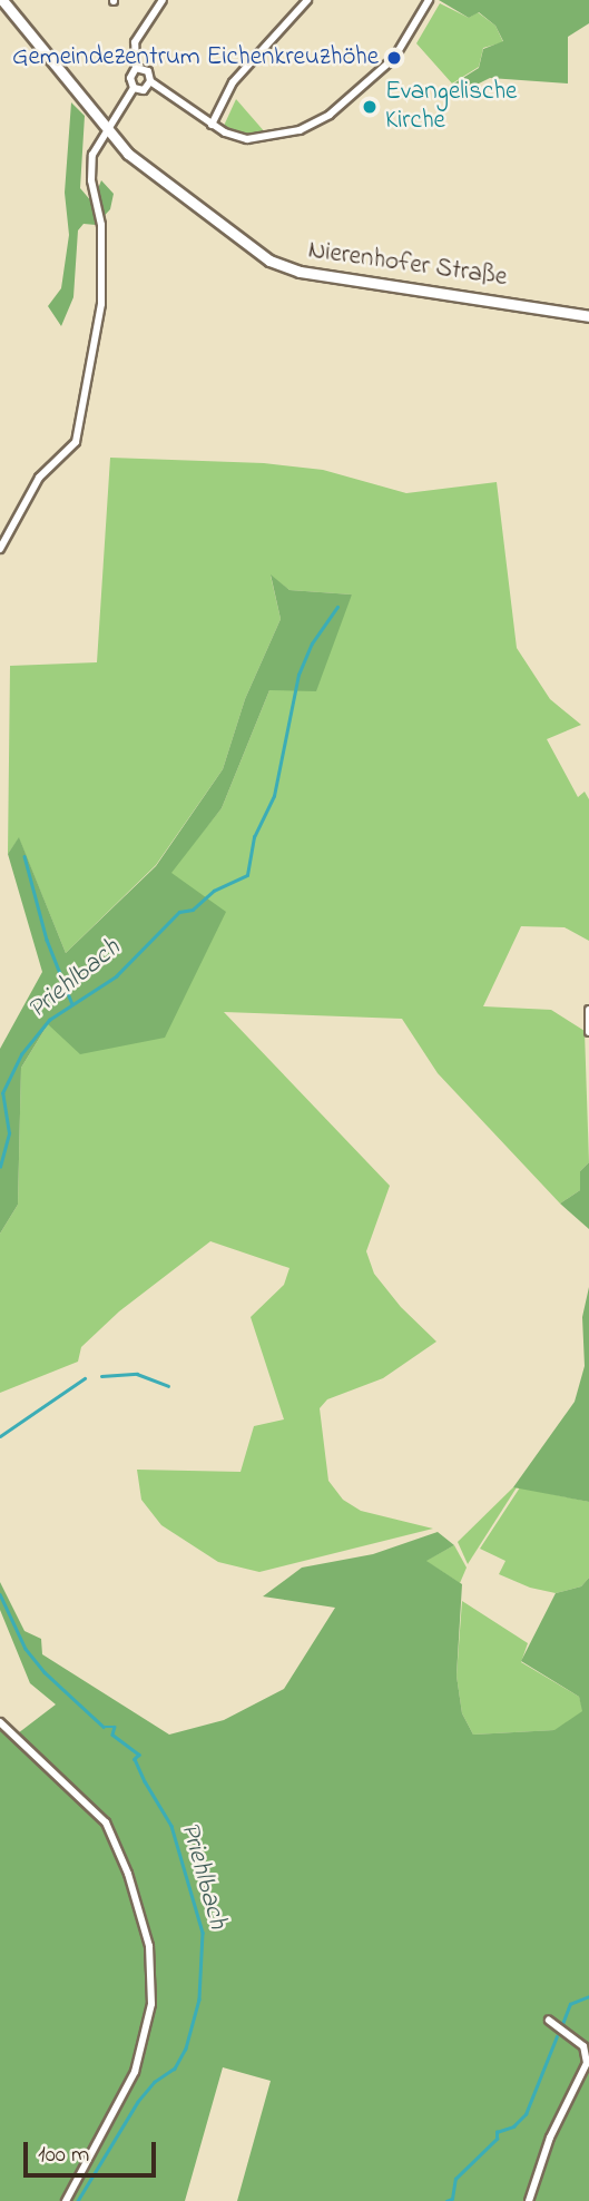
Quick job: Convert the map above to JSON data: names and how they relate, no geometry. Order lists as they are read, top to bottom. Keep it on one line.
{"streets":{"street":["Nierenhofer Straße"]},"water":["Priehlbach"],"places":["Gemeindezentrum Eichenkreuzhöhe","Evangelische Kirche"],"scale_bar":"100 m"}
